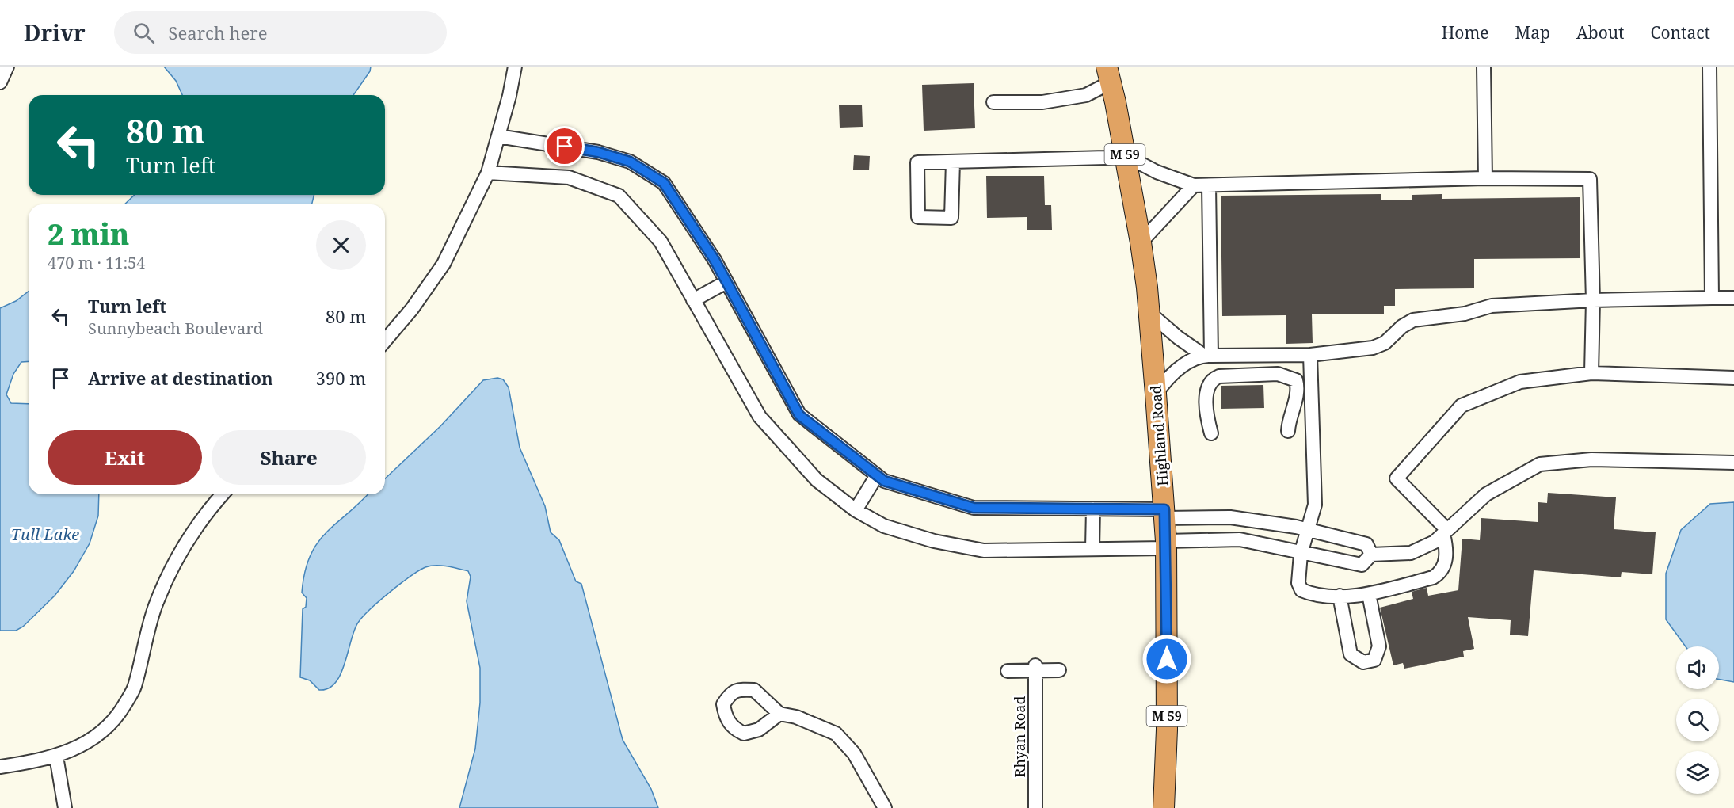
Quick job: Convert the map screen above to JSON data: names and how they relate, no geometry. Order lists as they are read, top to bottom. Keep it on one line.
{"streets":{"highway":["M 59","Highland Road"],"street":["Rhyan Road"]},"water":["Tull Lake"],"page":{"header":"Drivr","search":"Search here","nav":["Home","Map","About","Contact"],"turn":["80 m","Turn left"],"heading":["2 min","470 m · 11:54"],"list":[{"name":"Turn left","note":"Sunnybeach Boulevard","value":"80 m"},{"name":"Arrive at destination","value":"390 m"}],"buttons":["Exit","Share"]}}
